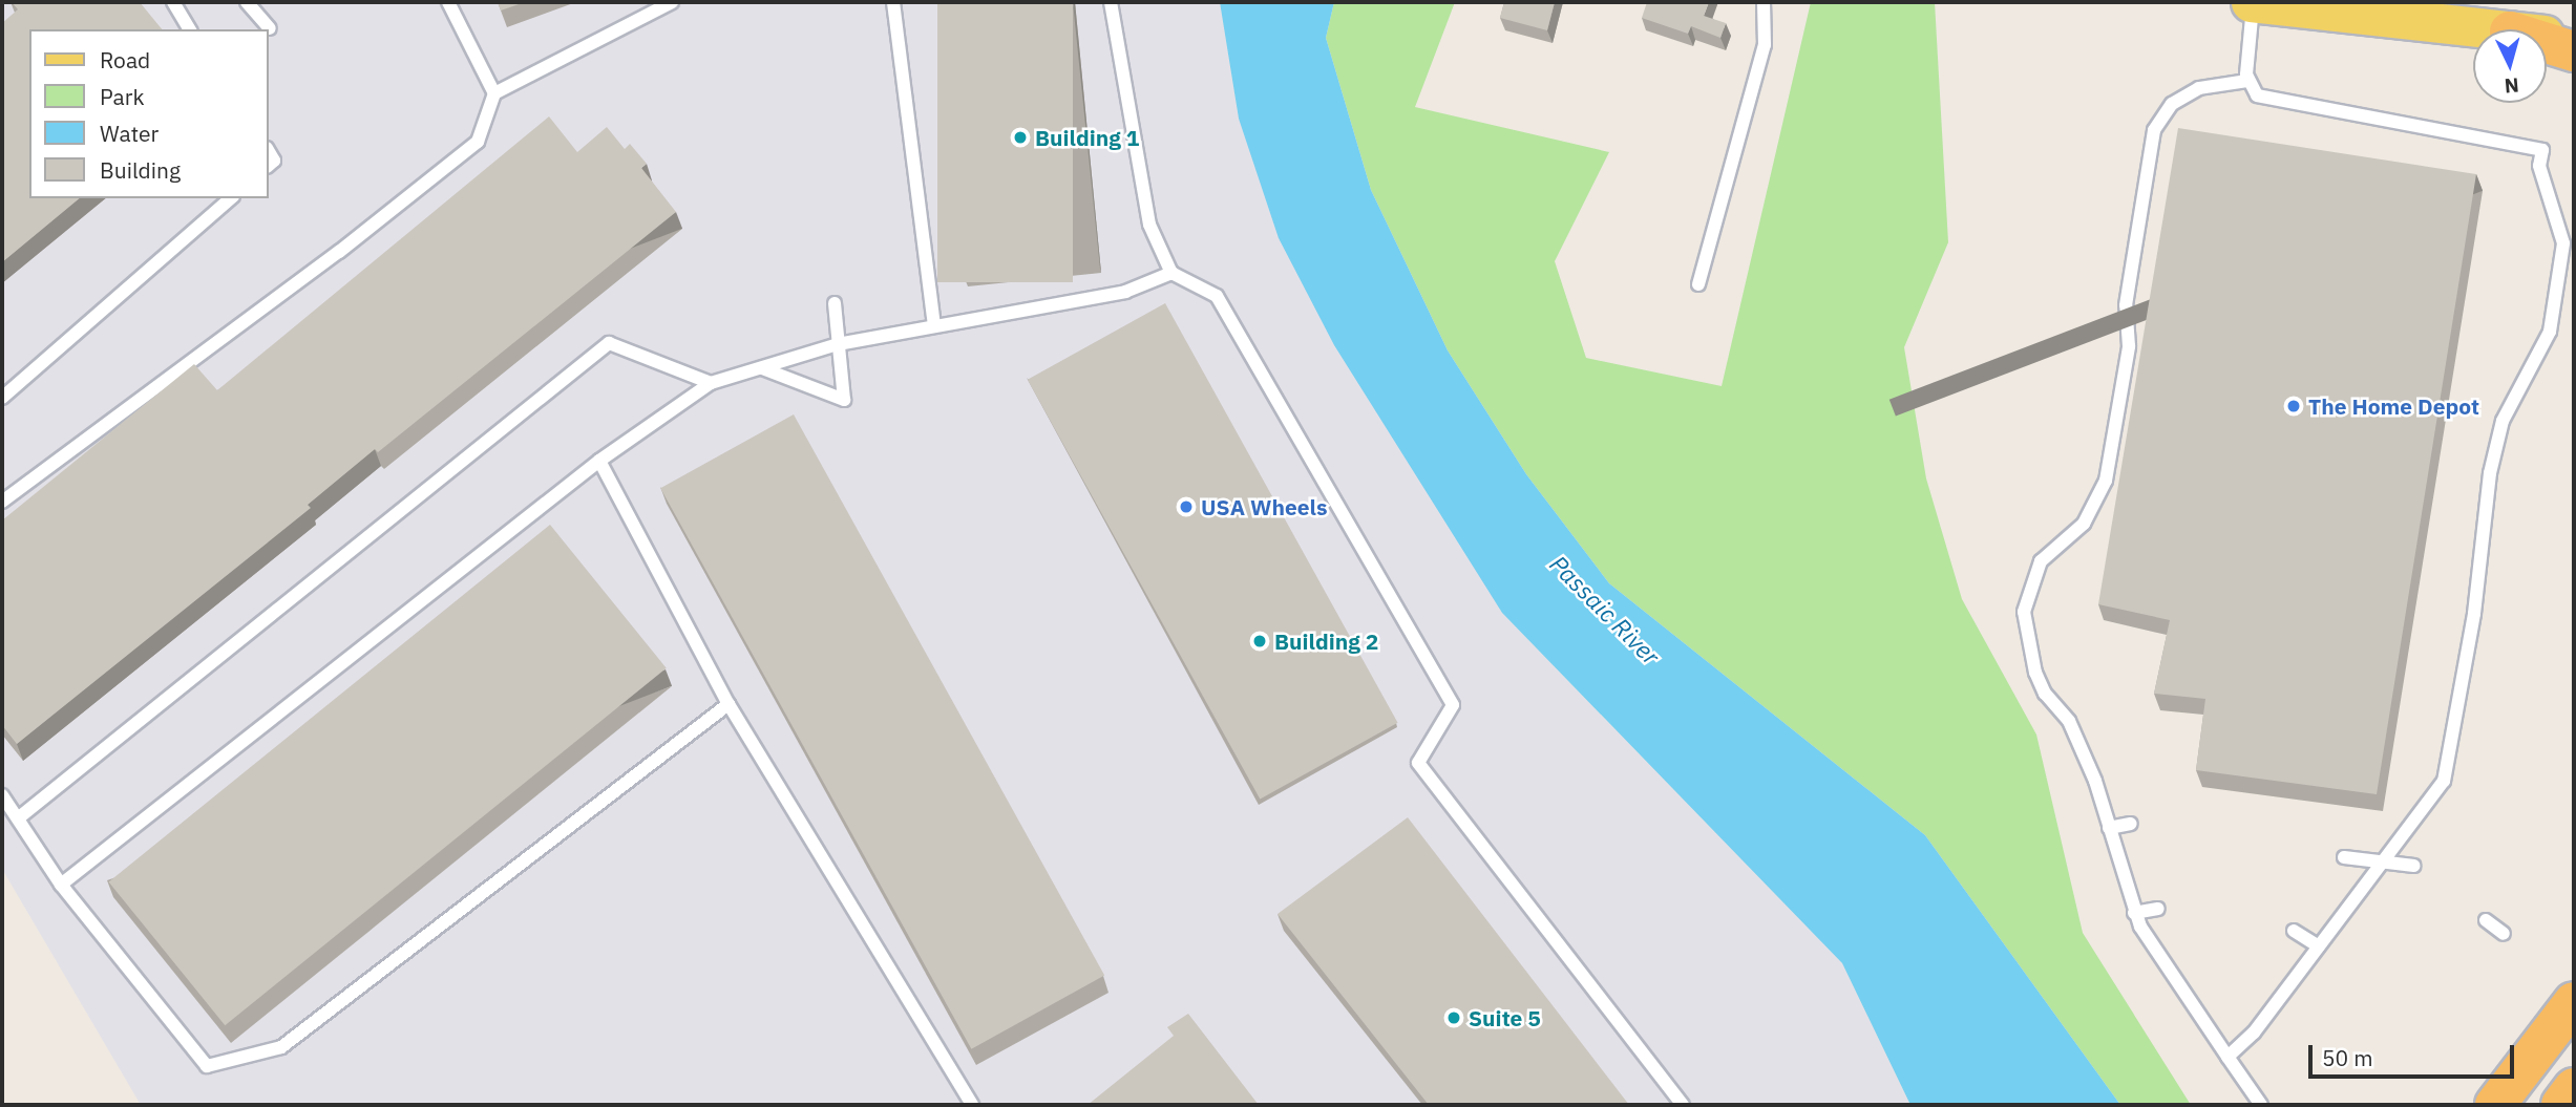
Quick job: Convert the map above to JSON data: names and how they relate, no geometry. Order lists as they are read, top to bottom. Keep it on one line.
{"water":["Passaic River"],"places":["Building 1","The Home Depot","USA Wheels","Building 2","Suite 5"],"legend":["Road","Park","Water","Building"],"scale_bar":"50 m","north":"bottom"}
